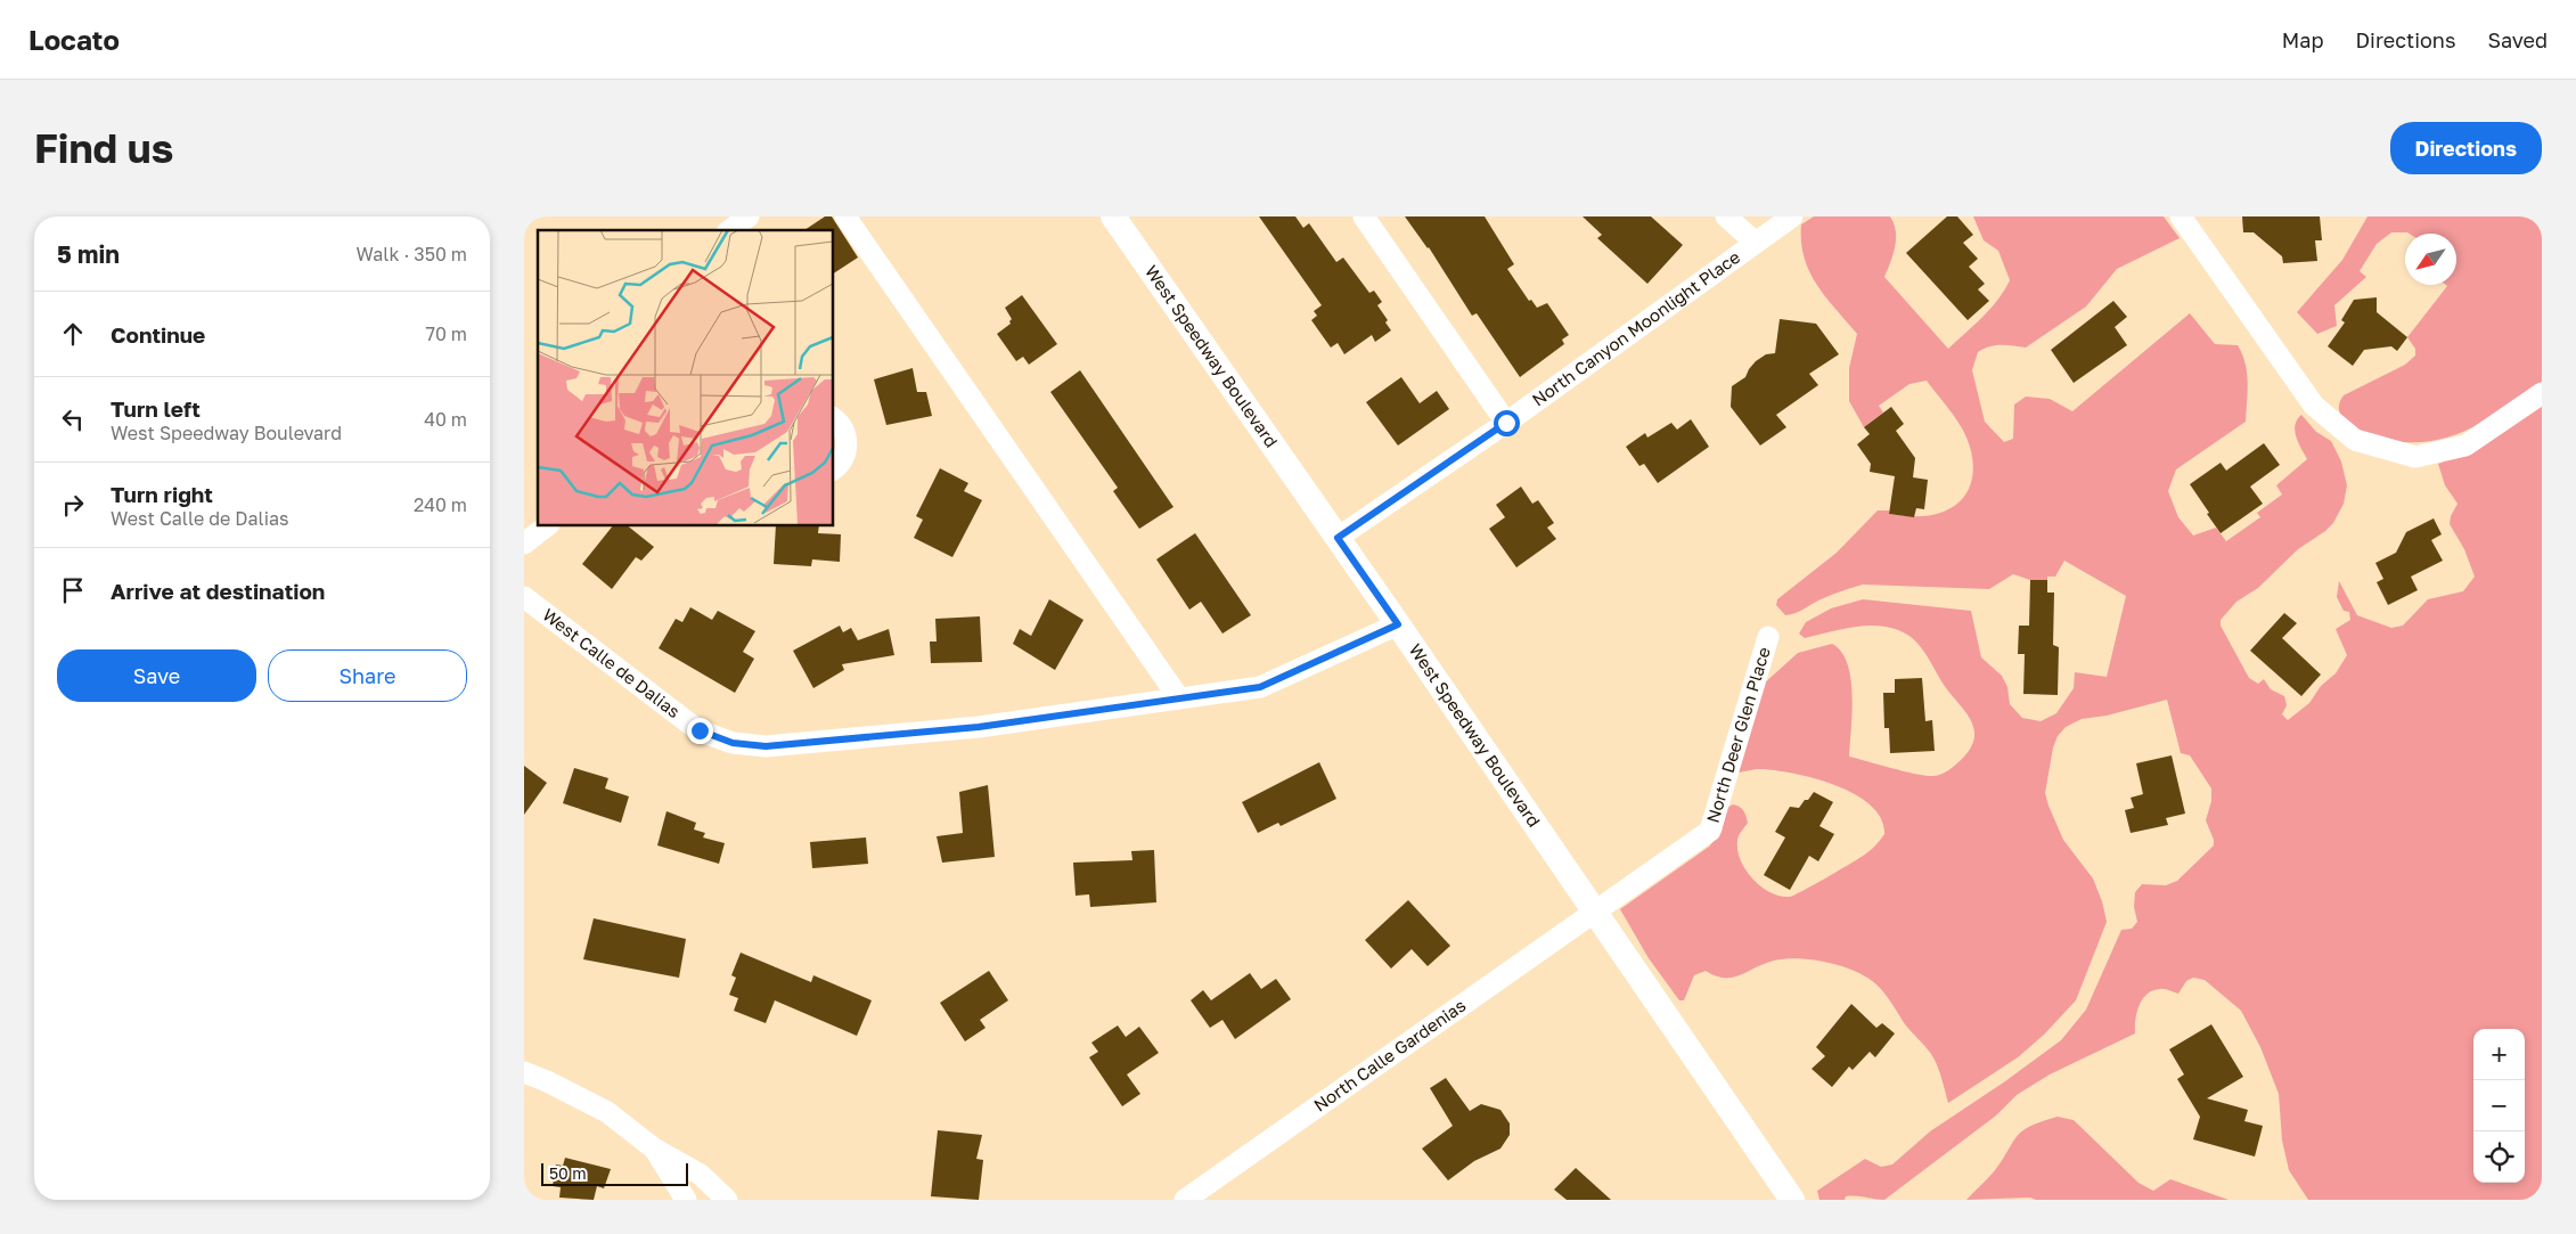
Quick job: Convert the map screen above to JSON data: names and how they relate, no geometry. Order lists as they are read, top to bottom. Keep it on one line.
{"streets":{"main road":["West Speedway Boulevard"],"street":["North Canyon Moonlight Place","West Calle de Dalias","North Deer Glen Place","North Calle Gardenias"]},"crossings":[["North Canyon Moonlight Place","West Speedway Boulevard"],["West Speedway Boulevard","West Calle de Dalias"],["West Speedway Boulevard","North Deer Glen Place"],["West Speedway Boulevard","North Calle Gardenias"],["North Deer Glen Place","North Calle Gardenias"]],"scale_bar":"50 m","north":"bottom left","page":{"header":"Locato","nav":["Map","Directions","Saved"],"buttons":["Directions",["Save","Share"]],"title":"Find us","heading":["5 min","Walk · 350 m"],"list":[["Continue","70 m"],["Turn left","West Speedway Boulevard","40 m"],["Turn right","West Calle de Dalias","240 m"],"Arrive at destination"],"map_buttons":["+","−"],"scale":"50 m"}}
